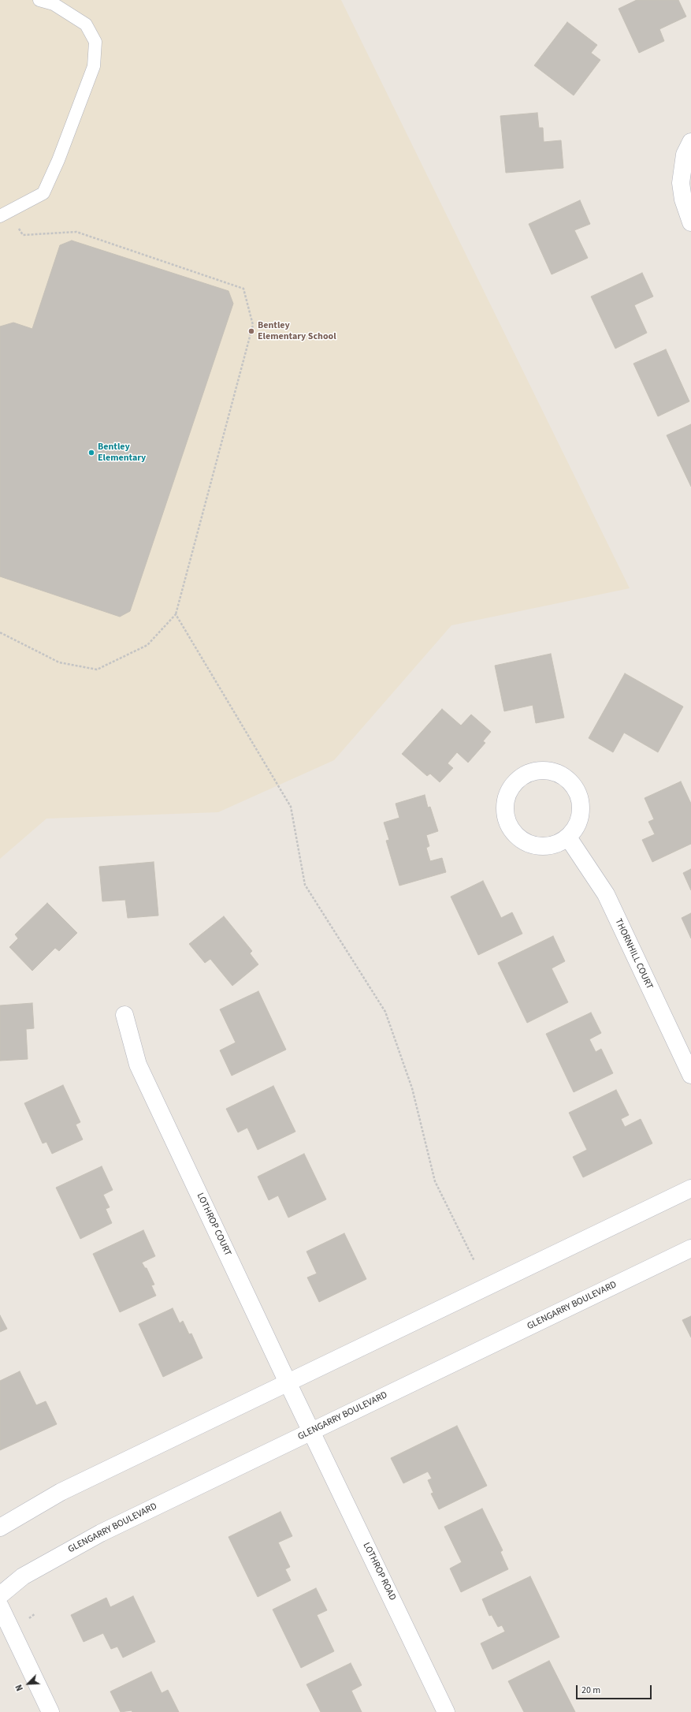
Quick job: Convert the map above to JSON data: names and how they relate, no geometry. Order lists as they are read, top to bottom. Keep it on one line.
{"streets":{"street":["THORNHILL COURT","LOTHROP COURT","GLENGARRY BOULEVARD","LOTHROP ROAD"]},"crossings":[["LOTHROP COURT","GLENGARRY BOULEVARD"],["LOTHROP COURT","LOTHROP ROAD"],["GLENGARRY BOULEVARD","LOTHROP ROAD"]],"places":["Bentley Elementary School","Bentley Elementary"],"scale_bar":"20 m","north":"bottom left"}
